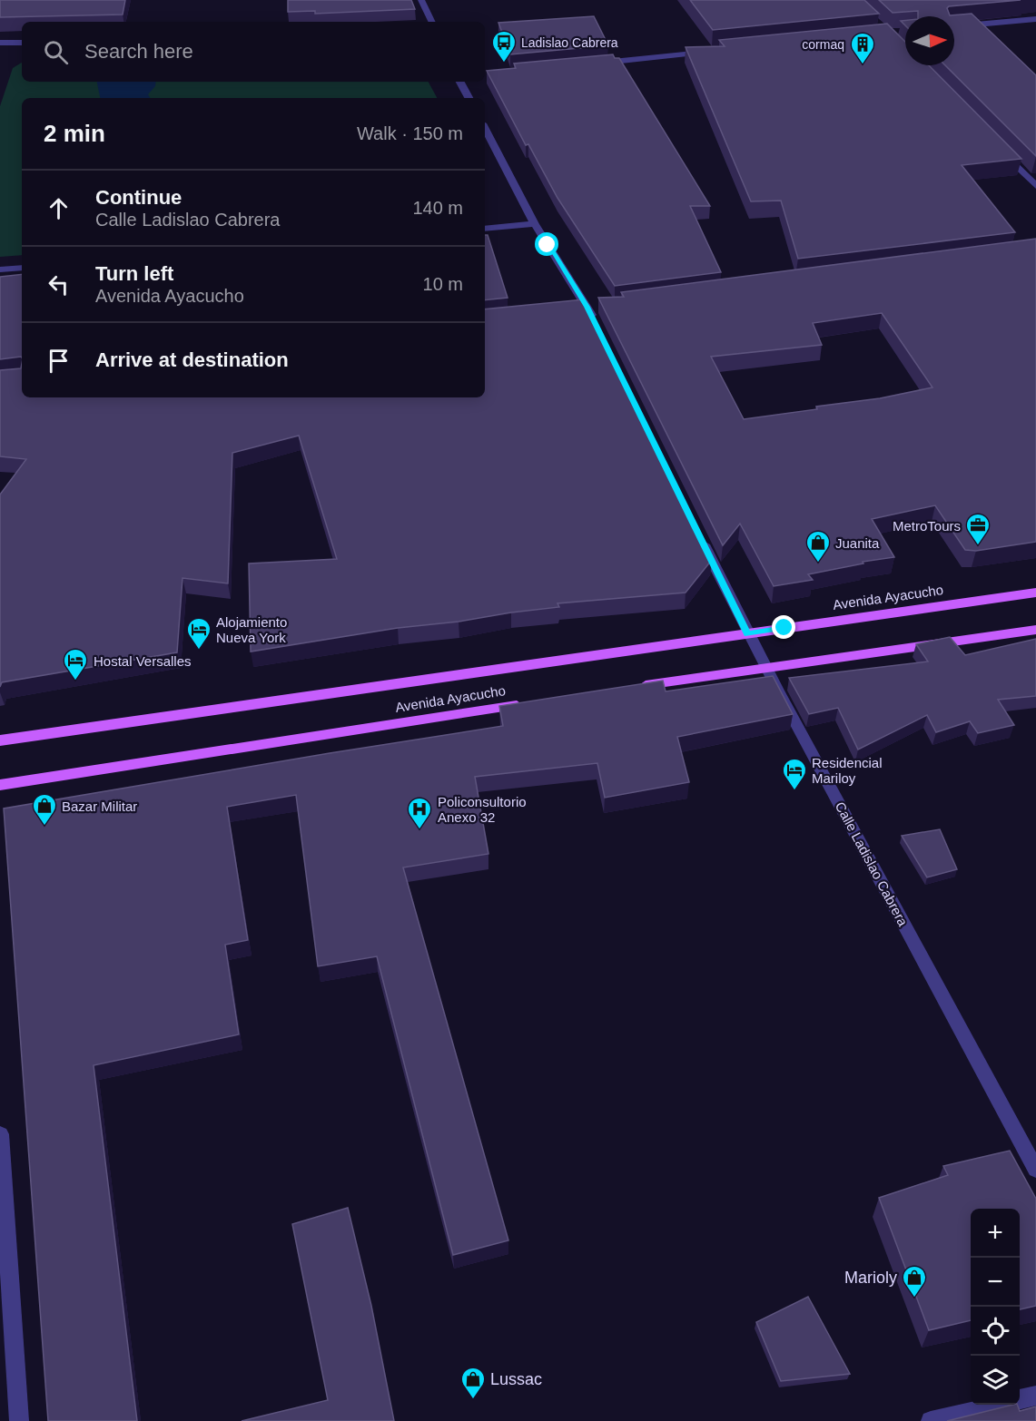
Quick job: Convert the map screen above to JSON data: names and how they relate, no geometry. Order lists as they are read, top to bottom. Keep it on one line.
{"streets":{"main road":["Avenida Ayacucho"],"street":["Calle Ladislao Cabrera"]},"crossings":[["Avenida Ayacucho","Calle Ladislao Cabrera"]],"places":{"bus stop":["Ladislao Cabrera"],"building":["cormaq"],"office":["MetroTours"],"shop":["Juanita","Bazar Militar","Marioly","Lussac"],"hotel":["Alojamiento Nueva York","Hostal Versalles","Residencial Mariloy"],"hospital":["Policonsultorio Anexo 32"]},"north":"right","page":{"search":"Search here","heading":["2 min","Walk · 150 m"],"list":[["Continue","Calle Ladislao Cabrera","140 m"],["Turn left","Avenida Ayacucho","10 m"],"Arrive at destination"],"map_buttons":["+","−"]}}
